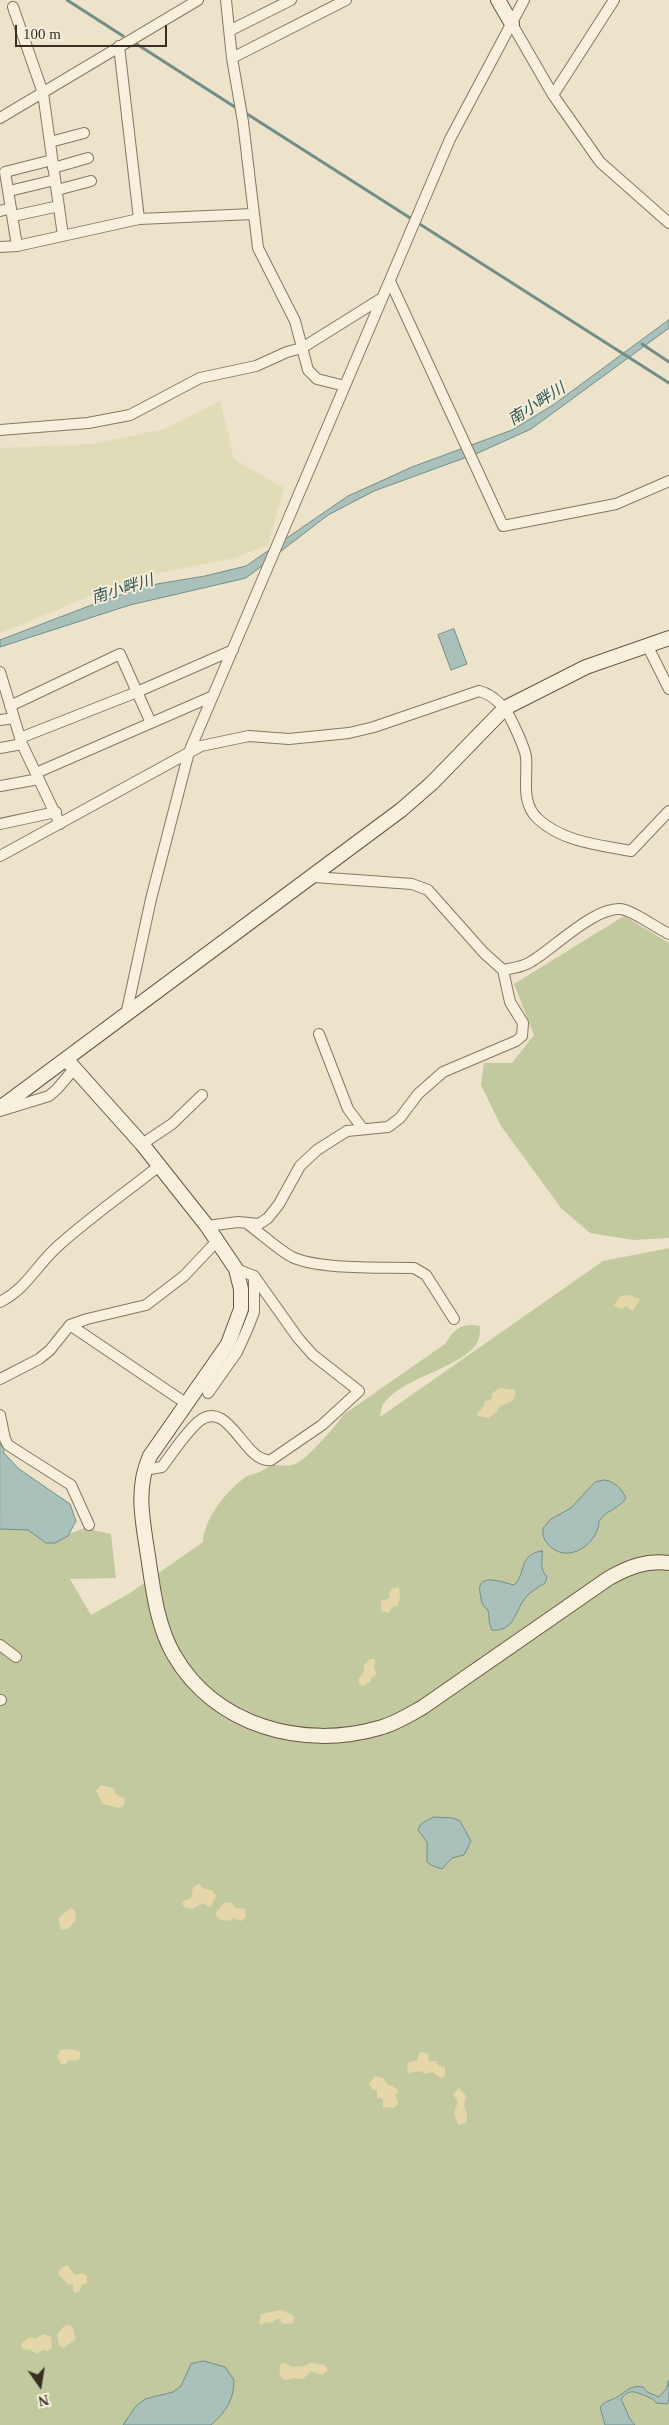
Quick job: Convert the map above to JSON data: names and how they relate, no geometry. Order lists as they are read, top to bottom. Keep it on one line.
{"water":["南小畔川"],"scale_bar":"100 m","north":"bottom"}
